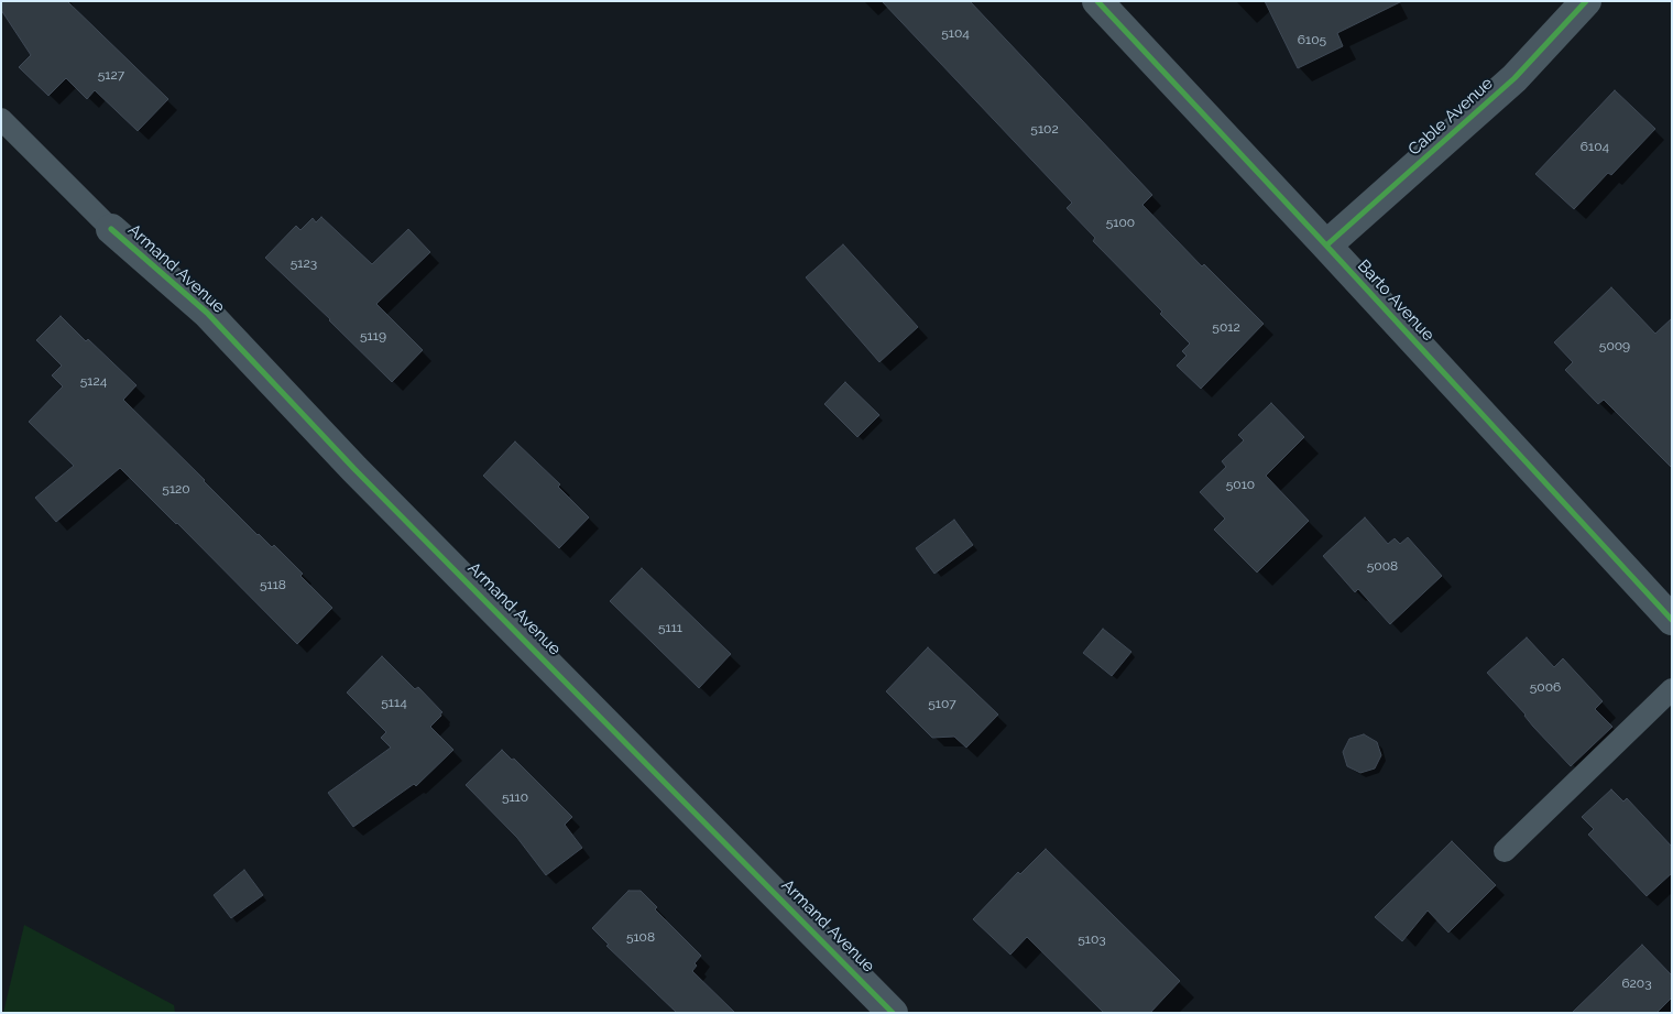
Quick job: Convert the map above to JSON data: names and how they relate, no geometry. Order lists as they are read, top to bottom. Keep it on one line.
{"streets":{"street":["Cable Avenue","Armand Avenue","Barto Avenue"]},"crossings":[["Cable Avenue","Barto Avenue"]],"house_numbers":["5104","6105","5127","5102","6104","5100","5123","5012","5119","5009","5124","5010","5120","5008","5118","5111","5006","5114","5107","5110","5108","5103","6203"]}
